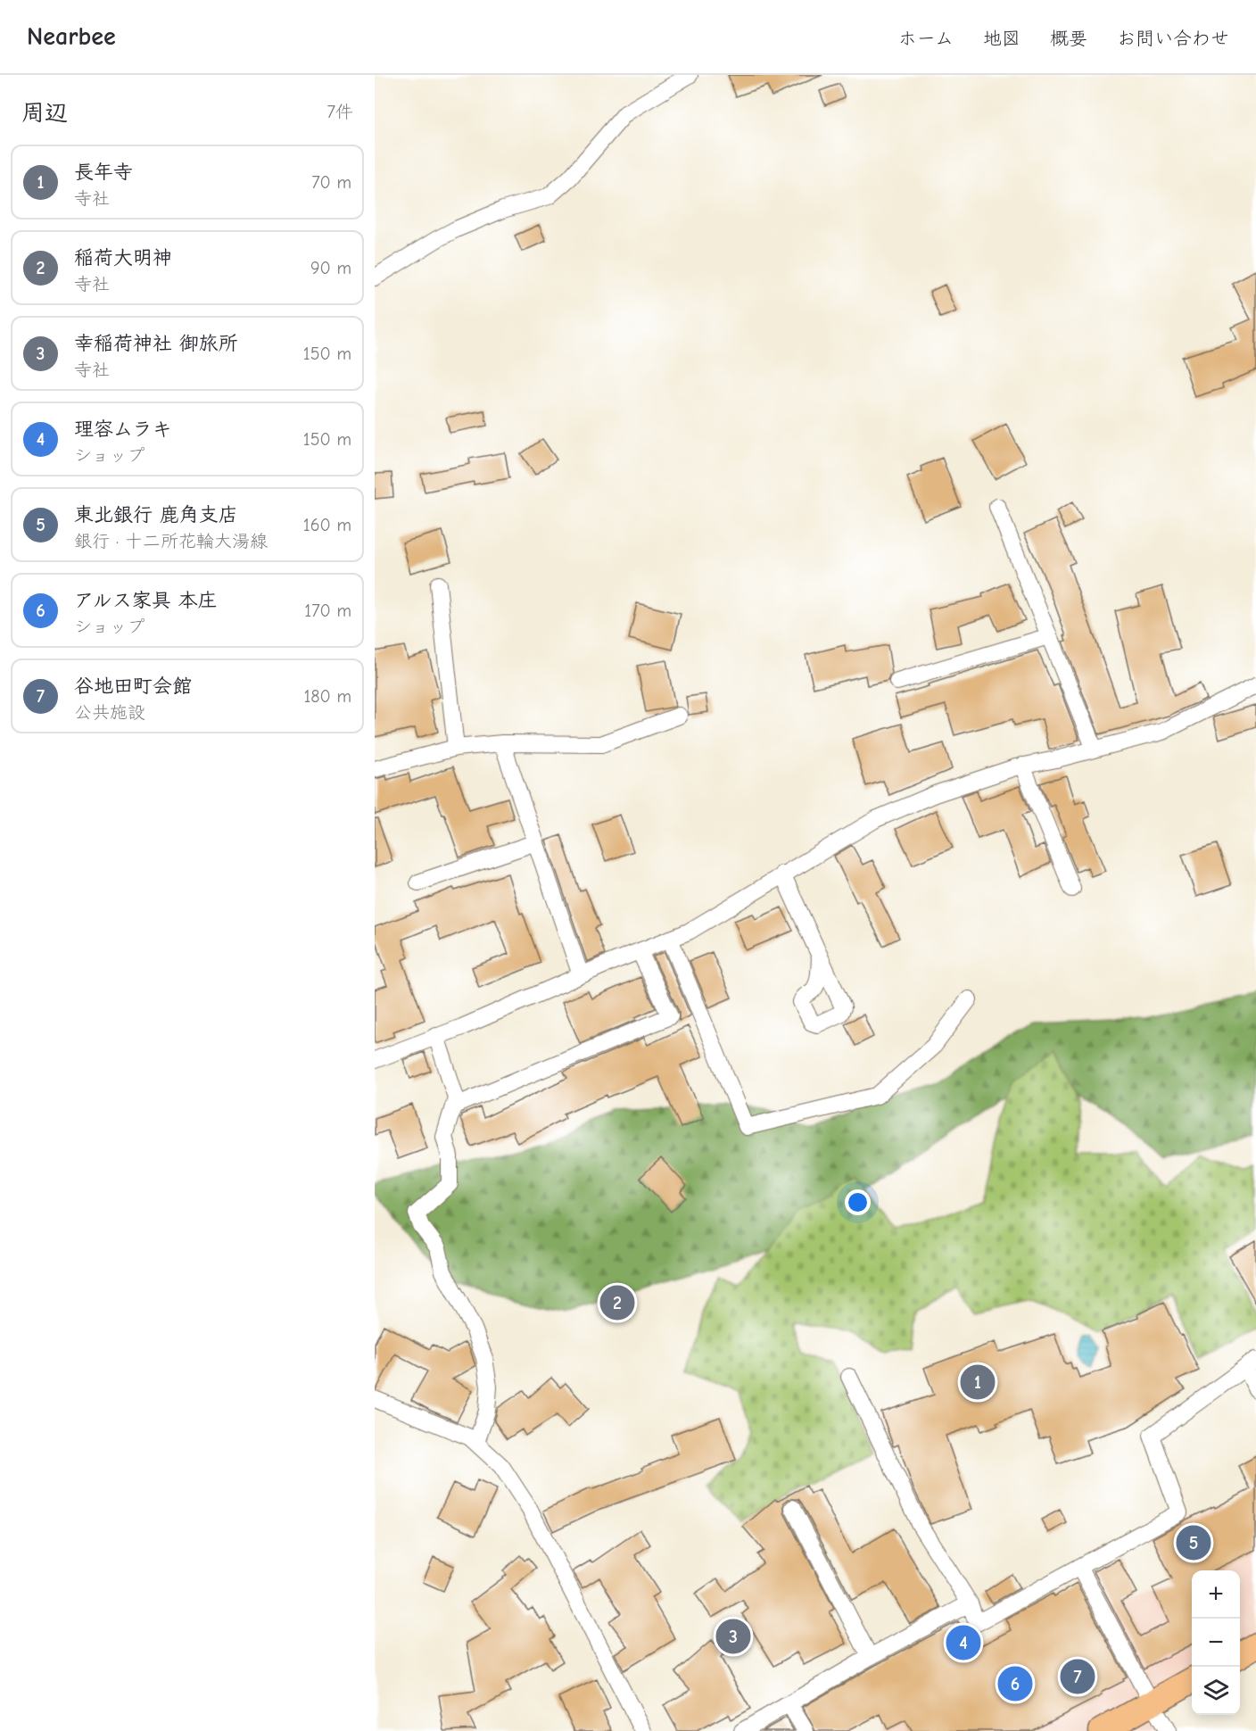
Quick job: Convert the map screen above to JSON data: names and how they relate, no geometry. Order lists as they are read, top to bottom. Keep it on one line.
{"page":{"header":"Nearbee","nav":["ホーム","地図","概要","お問い合わせ"],"heading":["周辺","7件"],"list":[{"mark":"1","name":"長年寺","note":"寺社","value":"70 m"},{"mark":"2","name":"稲荷大明神","note":"寺社","value":"90 m"},{"mark":"3","name":"幸稲荷神社 御旅所","note":"寺社","value":"150 m"},{"mark":"4","name":"理容ムラキ","note":"ショップ","value":"150 m"},{"mark":"5","name":"東北銀行 鹿角支店","note":"銀行 · 十二所花輪大湯線","value":"160 m"},{"mark":"6","name":"アルス家具 本庄","note":"ショップ","value":"170 m"},{"mark":"7","name":"谷地田町会館","note":"公共施設","value":"180 m"}],"pins":["2","1","5","3","4","7","6"],"map_buttons":["+","−"]}}
